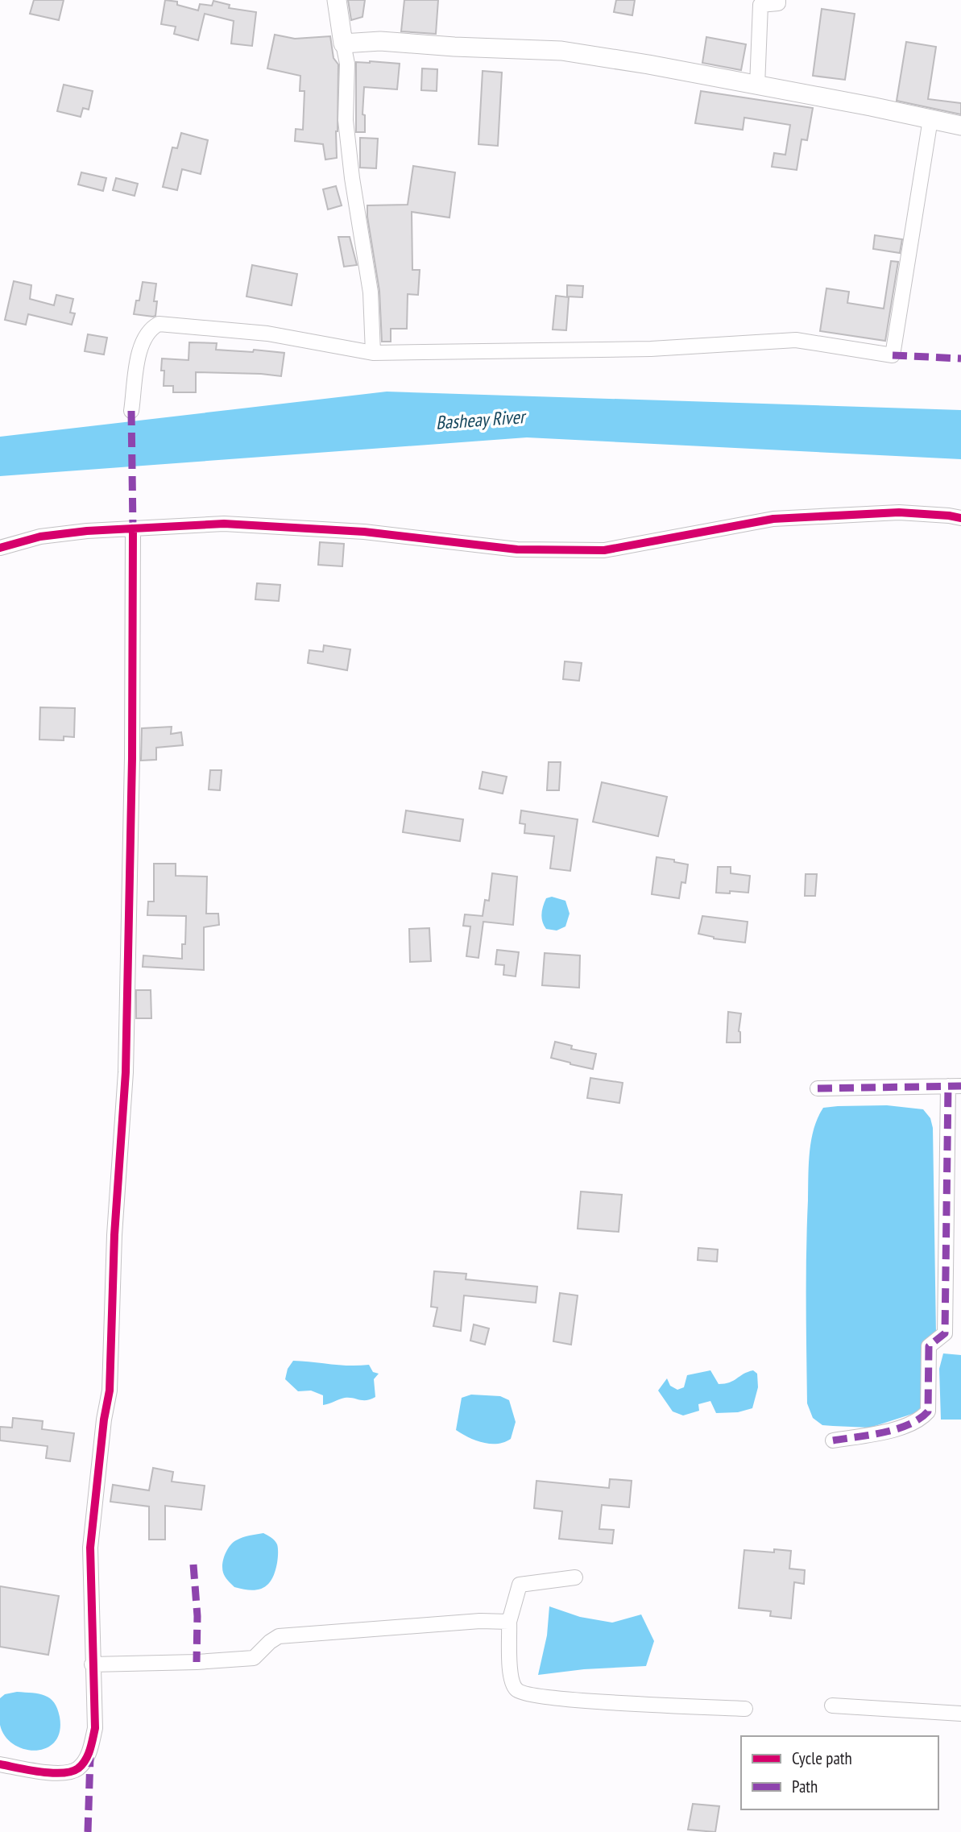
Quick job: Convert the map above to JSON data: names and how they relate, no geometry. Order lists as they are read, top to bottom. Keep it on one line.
{"water":["Basheay River"],"legend":["Cycle path","Path"]}
